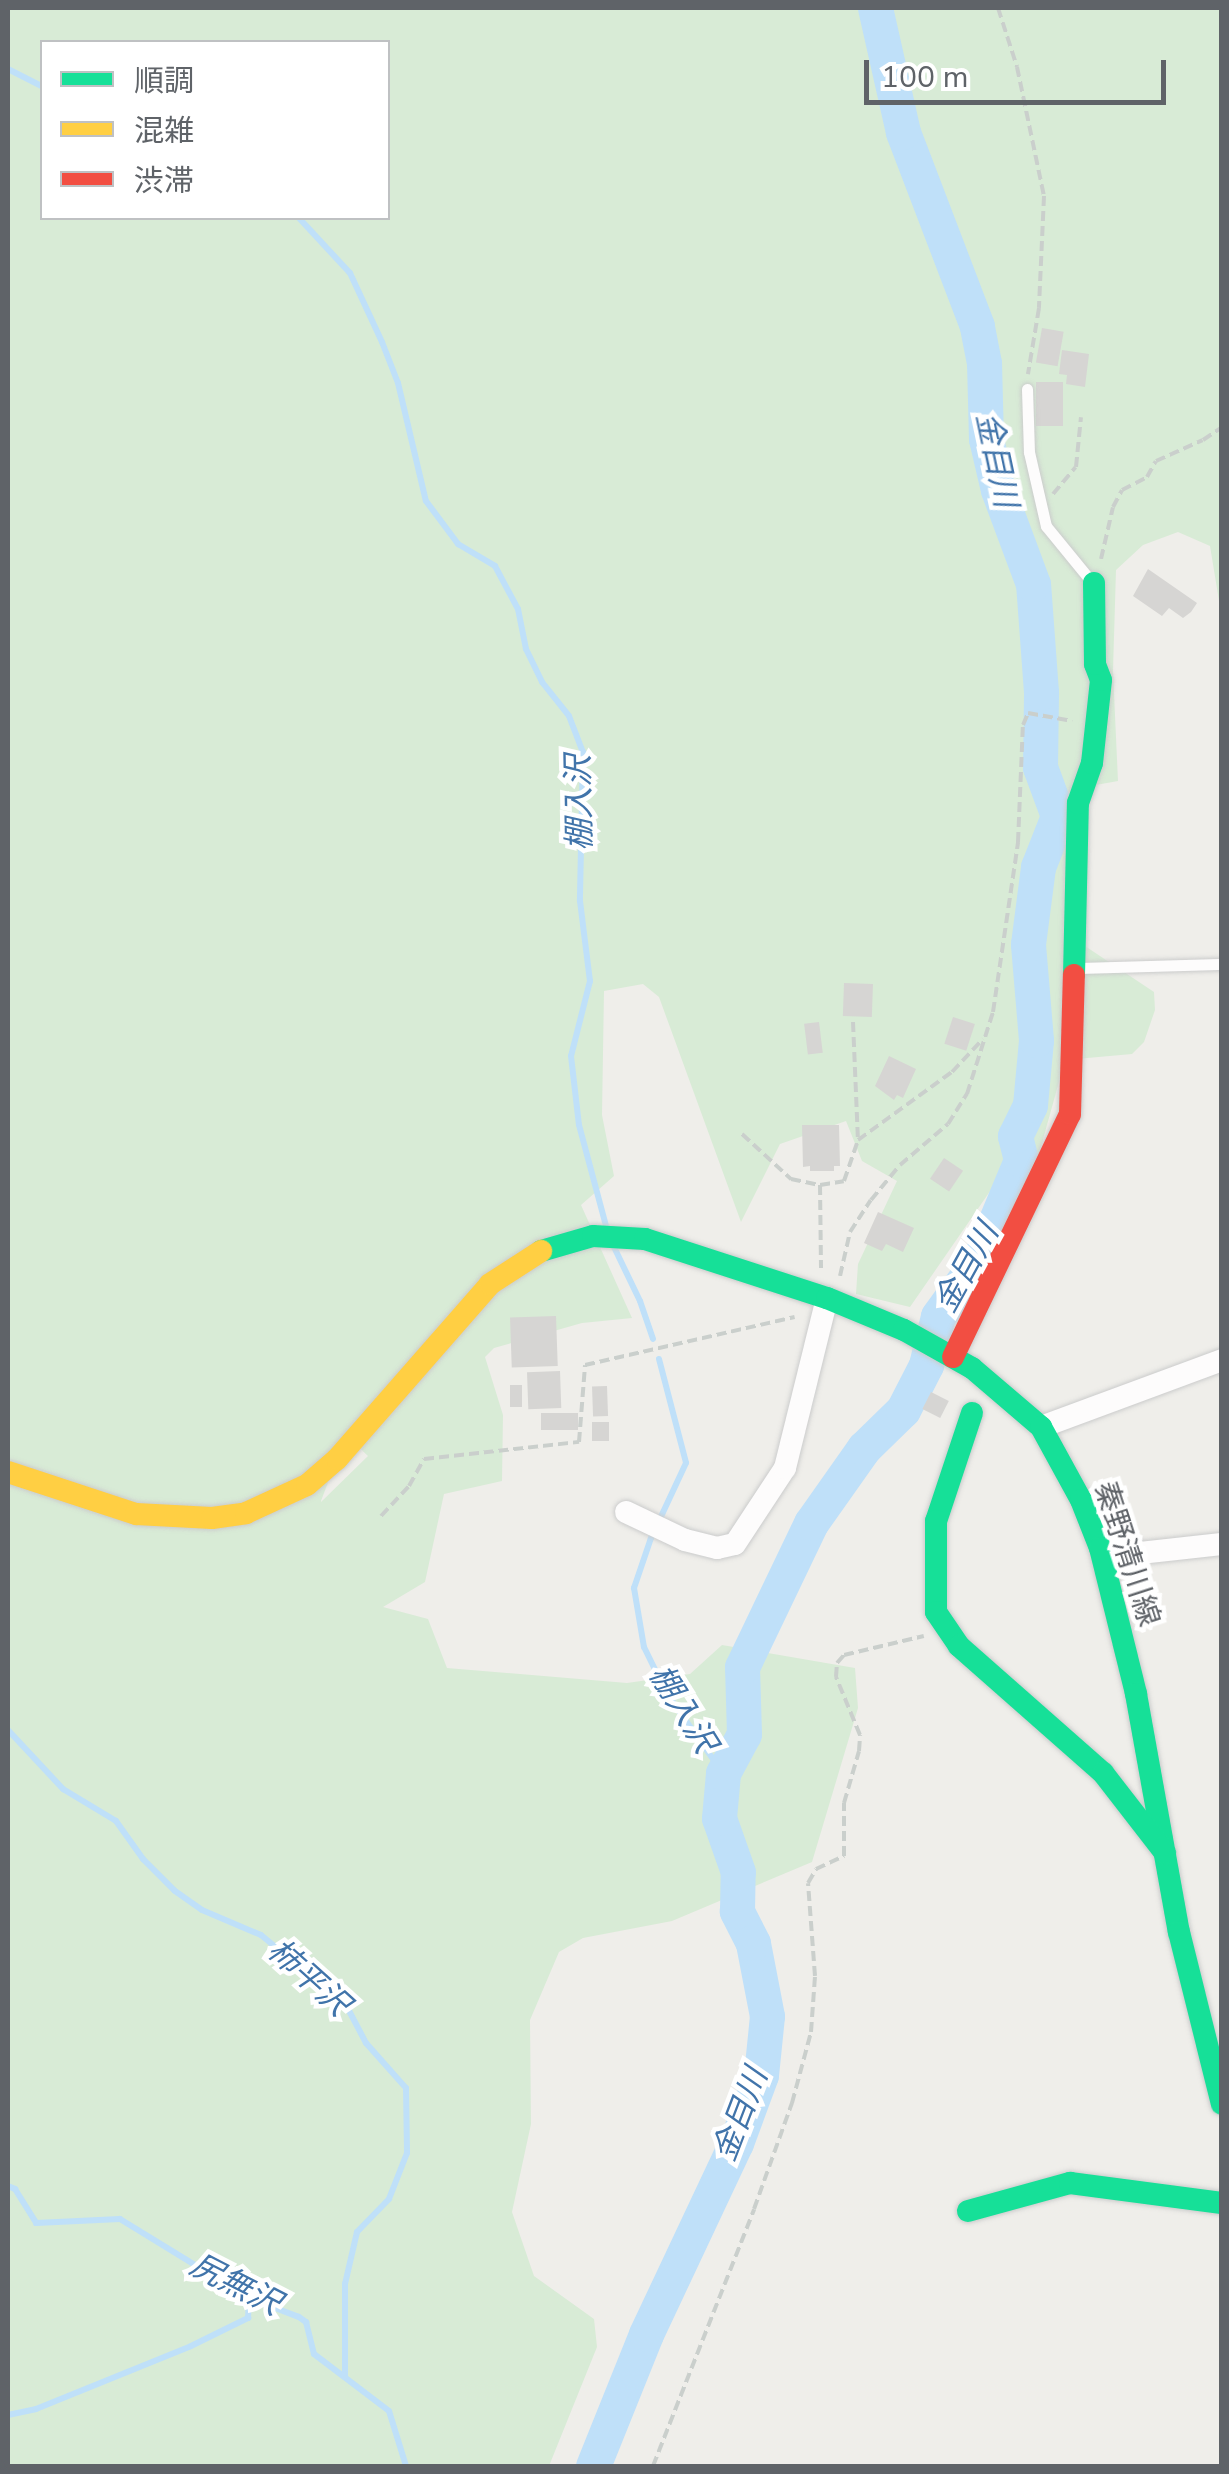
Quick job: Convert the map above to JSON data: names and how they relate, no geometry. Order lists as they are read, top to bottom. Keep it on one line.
{"streets":{"main road":["秦野清川線"]},"water":["金目川","棚入沢","柿平沢","尻無沢"],"legend":["順調","混雑","渋滞"],"scale_bar":"100 m"}
